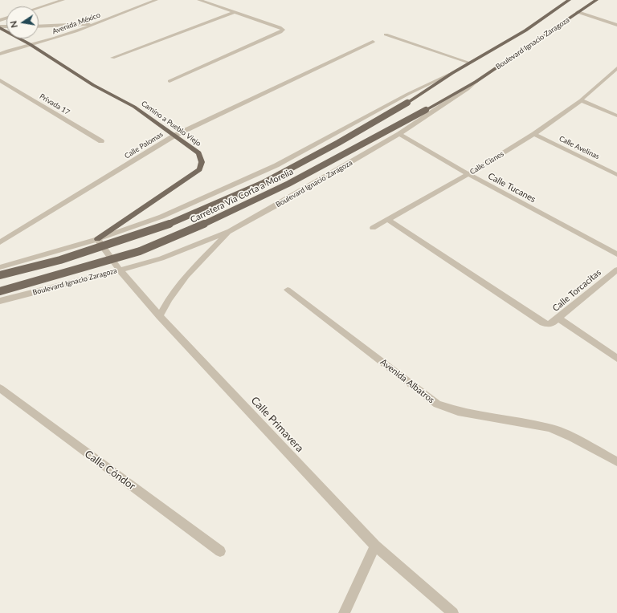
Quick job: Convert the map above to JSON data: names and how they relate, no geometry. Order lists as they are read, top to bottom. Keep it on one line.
{"streets":{"main road":["Boulevard Ignacio Zaragoza","Camino a Pueblo Viejo","Carretera Vía Corta a Morelia"],"street":["Avenida México","Privada 17","Calle Palomas","Calle Avelinas","Calle Cisnes","Calle Tucanes","Calle Torcacitas","Avenida Albatros","Calle Primavera","Calle Cóndor"]},"crossings":[["Avenida México","Camino a Pueblo Viejo"],["Boulevard Ignacio Zaragoza","Camino a Pueblo Viejo"],["Boulevard Ignacio Zaragoza","Calle Tucanes"],["Boulevard Ignacio Zaragoza","Carretera Vía Corta a Morelia"],["Boulevard Ignacio Zaragoza","Calle Primavera"],["Camino a Pueblo Viejo","Calle Palomas"],["Camino a Pueblo Viejo","Calle Primavera"],["Calle Avelinas","Calle Cisnes"],["Calle Cisnes","Calle Tucanes"],["Calle Cisnes","Calle Torcacitas"]],"north":"left"}
